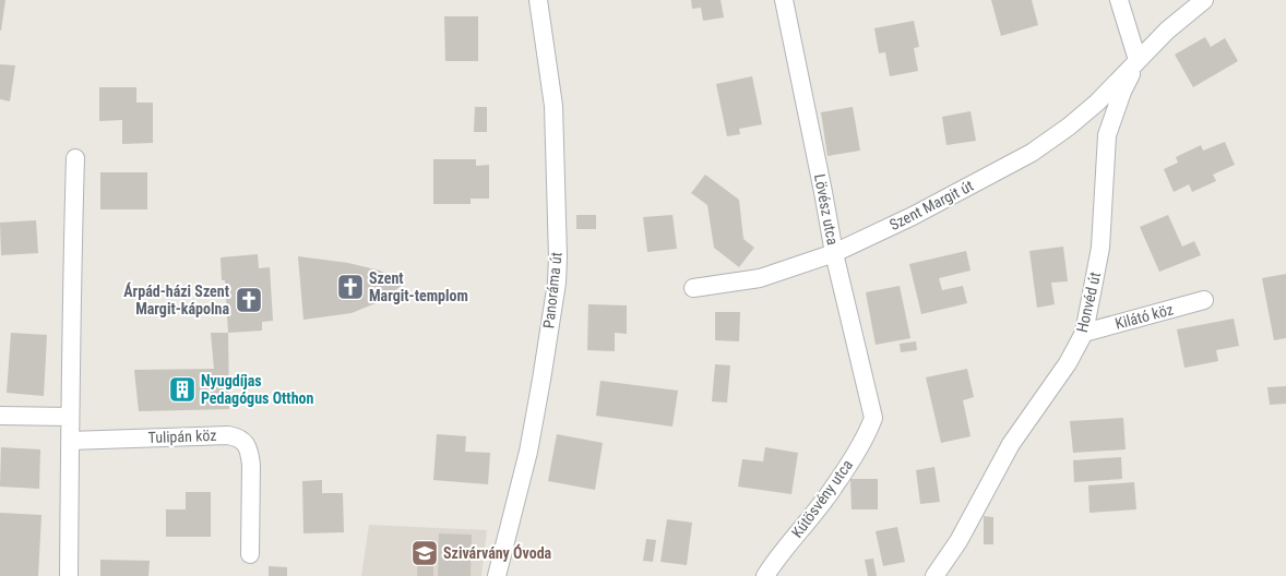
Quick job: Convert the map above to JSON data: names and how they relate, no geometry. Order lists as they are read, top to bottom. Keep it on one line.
{"streets":{"street":["Szent Margit út","Lövész utca","Panoráma út","Honvéd út","Kilátó köz","Tulipán köz","Kútösvény utca"]},"crossings":[["Szent Margit út","Lövész utca"],["Szent Margit út","Honvéd út"],["Lövész utca","Kútösvény utca"],["Honvéd út","Kilátó köz"]],"places":{"church":["Szent Margit-templom","Árpád-házi Szent Margit-kápolna"],"building":["Nyugdíjas Pedagógus Otthon"],"school or university":["Szivárvány Óvoda"]}}
